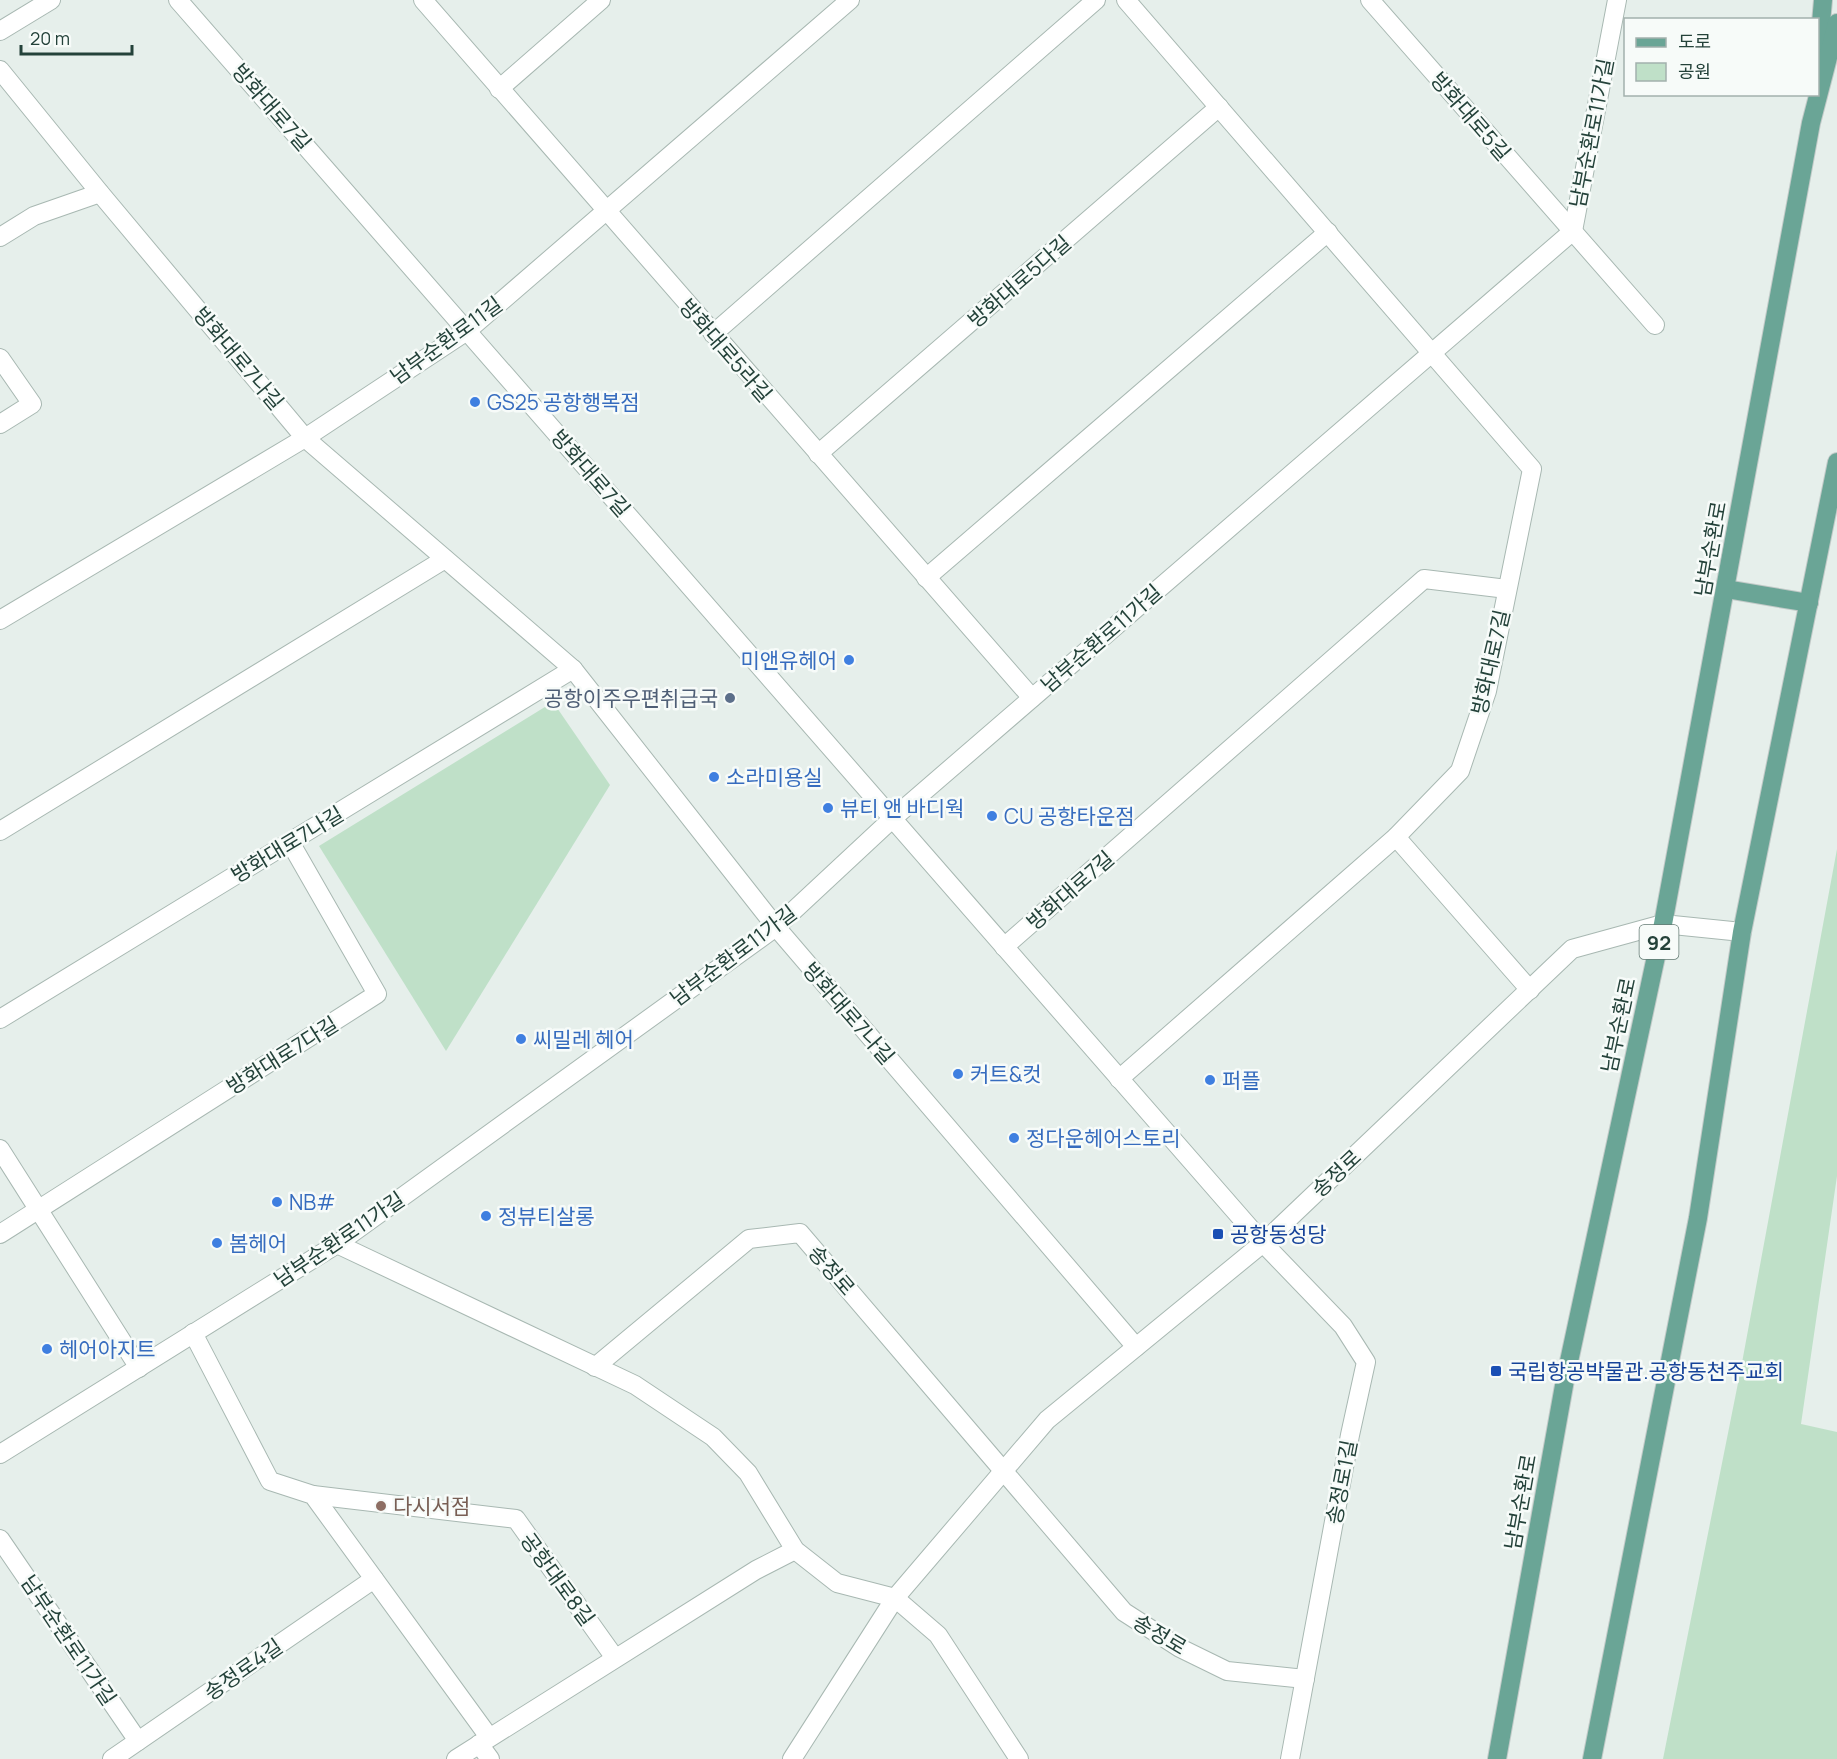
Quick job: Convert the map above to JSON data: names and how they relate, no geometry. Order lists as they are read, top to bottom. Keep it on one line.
{"streets":{"main road":["남부순환로","92"],"street":["방화대로7길","방화대로5길","남부순환로11가길","방화대로5다길","남부순환로11길","방화대로5라길","방화대로7나길","방화대로7다길","송정로","송정로1길","공항대로8길","송정로4길"]},"crossings":[["방화대로7길","남부순환로11가길"],["방화대로7길","남부순환로11길"],["방화대로7길","송정로"],["방화대로7길","송정로1길"],["방화대로5길","남부순환로11가길"],["남부순환로11가길","방화대로5라길"],["남부순환로11가길","방화대로7나길"],["남부순환로11가길","공항대로8길"],["남부순환로11가길","송정로4길"],["방화대로5다길","방화대로5라길"],["남부순환로11길","방화대로5라길"],["남부순환로11길","방화대로7나길"],["방화대로7나길","방화대로7다길"],["방화대로7나길","송정로"],["남부순환로","송정로"],["송정로","송정로1길"]],"places":{"other":["GS25 공항행복점","미앤유헤어","공항이주우편취급국","소라미용실","뷰티 앤 바디웍","CU 공항타운점","씨밀레 헤어","커트&컷","퍼플","정다운헤어스토리","NB#","정뷰티살롱","봄헤어","헤어아지트","다시서점"],"transit":["공항동성당","국립항공박물관.공항동천주교회"]},"legend":["도로","공원"],"scale_bar":"20 m"}
